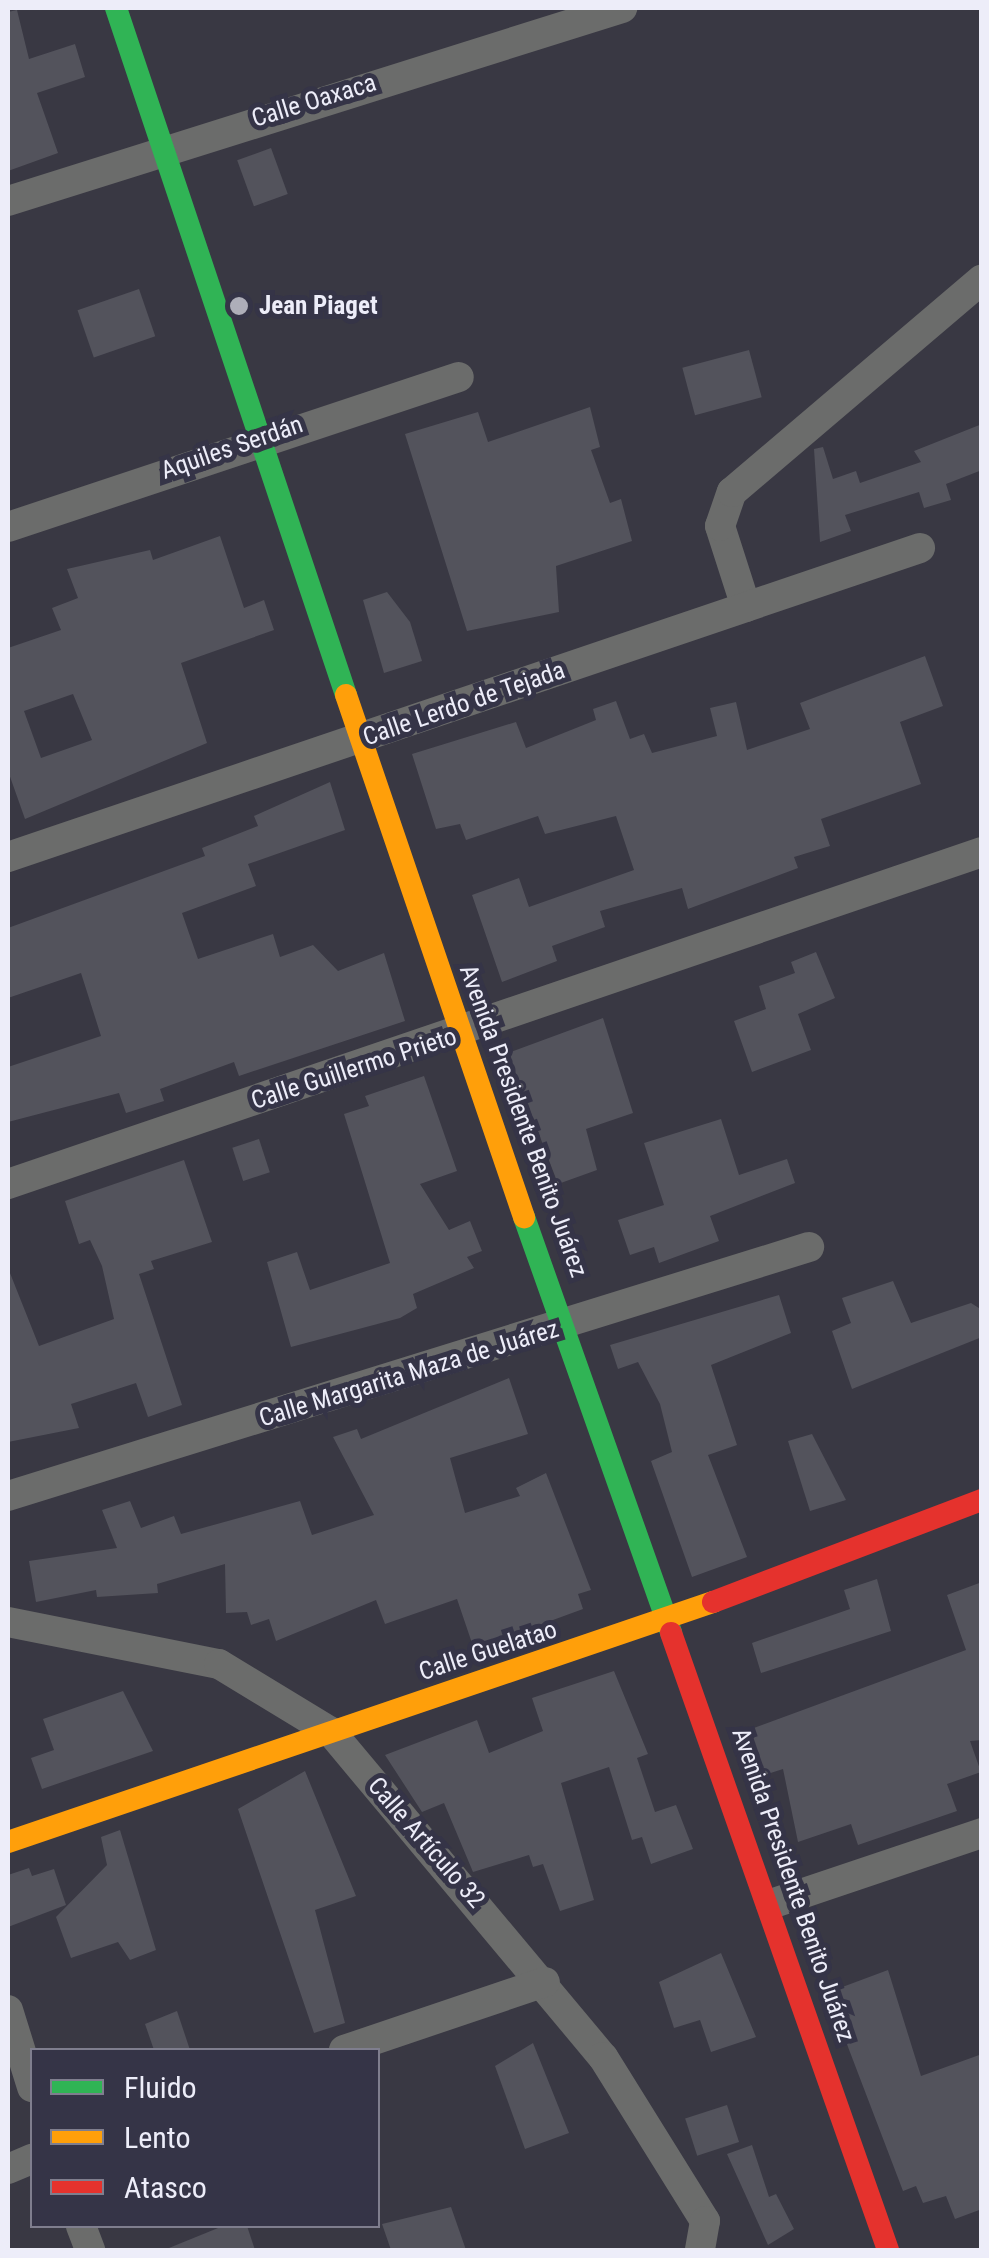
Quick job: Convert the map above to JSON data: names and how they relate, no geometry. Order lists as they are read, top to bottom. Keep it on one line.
{"streets":{"street":["Calle Oaxaca","Aquiles Serdán","Calle Lerdo de Tejada","Calle Guillermo Prieto","Avenida Presidente Benito Juárez","Calle Margarita Maza de Juárez","Calle Guelatao","Calle Artículo 32"]},"crossings":[["Calle Oaxaca","Avenida Presidente Benito Juárez"],["Aquiles Serdán","Avenida Presidente Benito Juárez"],["Calle Lerdo de Tejada","Avenida Presidente Benito Juárez"],["Calle Guillermo Prieto","Avenida Presidente Benito Juárez"],["Avenida Presidente Benito Juárez","Calle Margarita Maza de Juárez"],["Avenida Presidente Benito Juárez","Calle Guelatao"],["Calle Guelatao","Calle Artículo 32"]],"places":["Jean Piaget"],"legend":["Fluido","Lento","Atasco"]}
